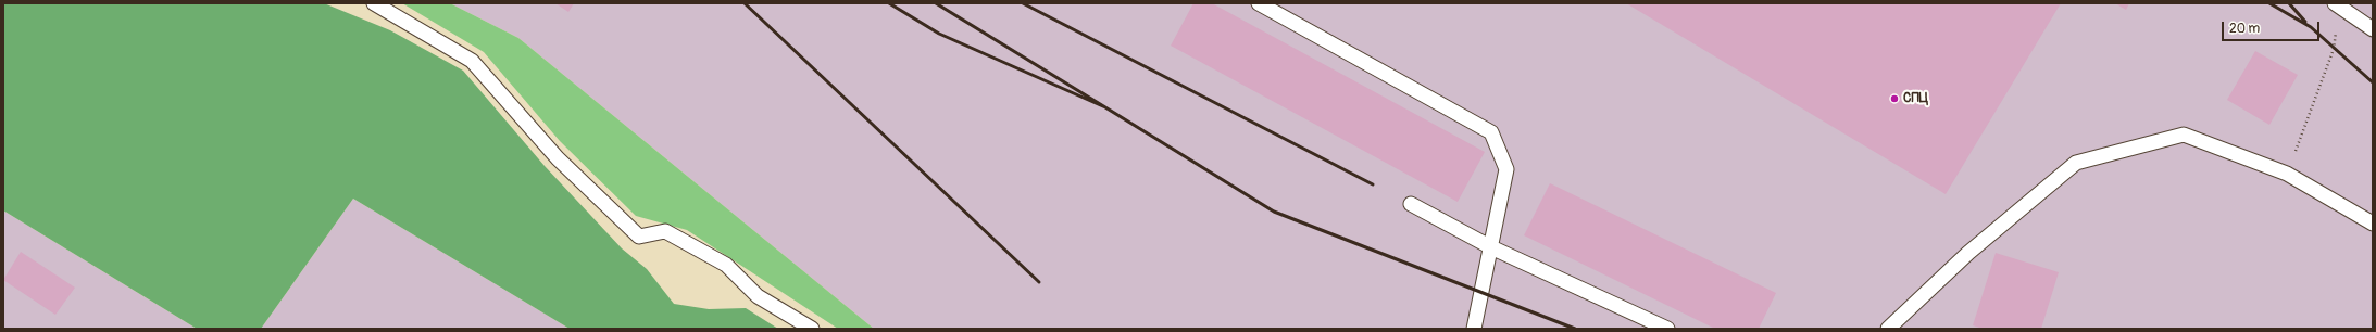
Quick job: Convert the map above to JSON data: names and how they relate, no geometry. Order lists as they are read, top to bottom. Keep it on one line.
{"places":["СПЦ"],"scale_bar":"20 m"}
